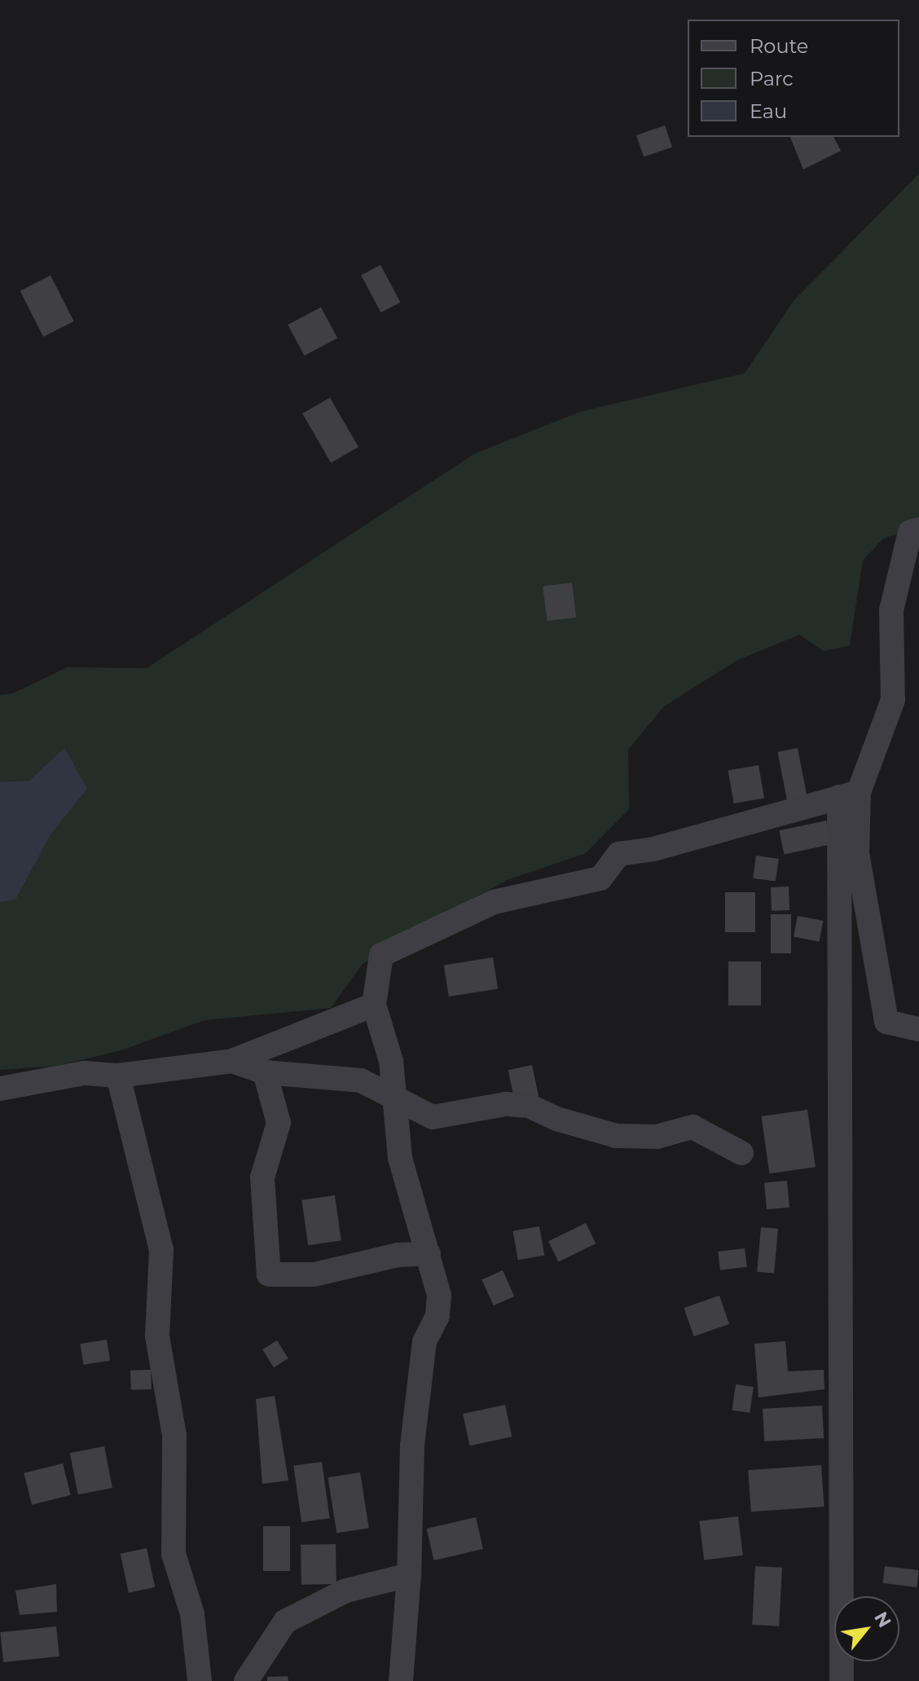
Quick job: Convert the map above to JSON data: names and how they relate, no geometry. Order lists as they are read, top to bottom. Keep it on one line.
{"legend":["Route","Parc","Eau"],"north":"top right"}
